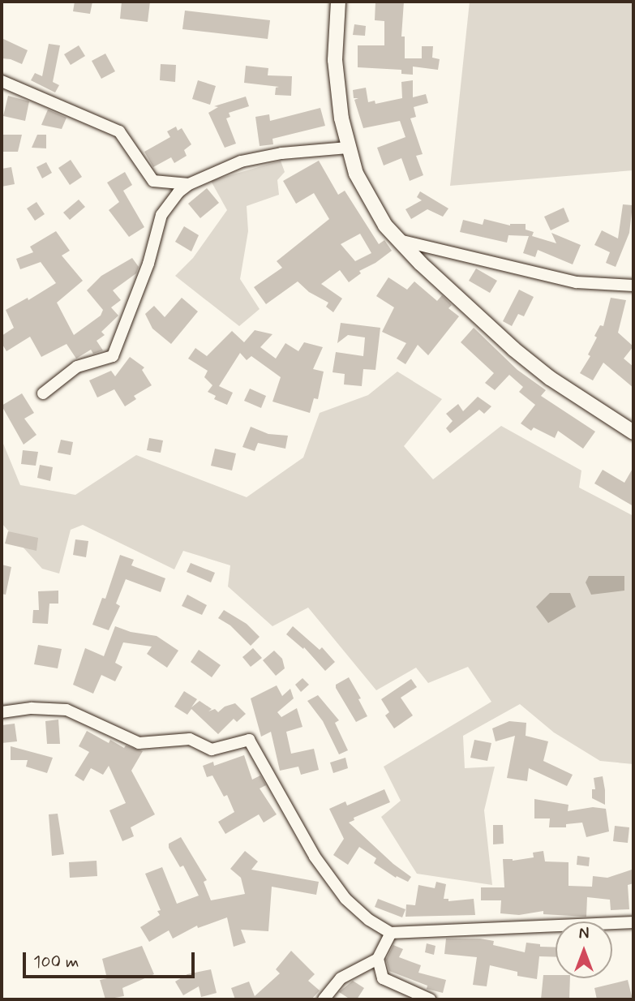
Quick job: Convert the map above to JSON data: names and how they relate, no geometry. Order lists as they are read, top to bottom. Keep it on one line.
{"scale_bar":"100 m","north":"top"}
